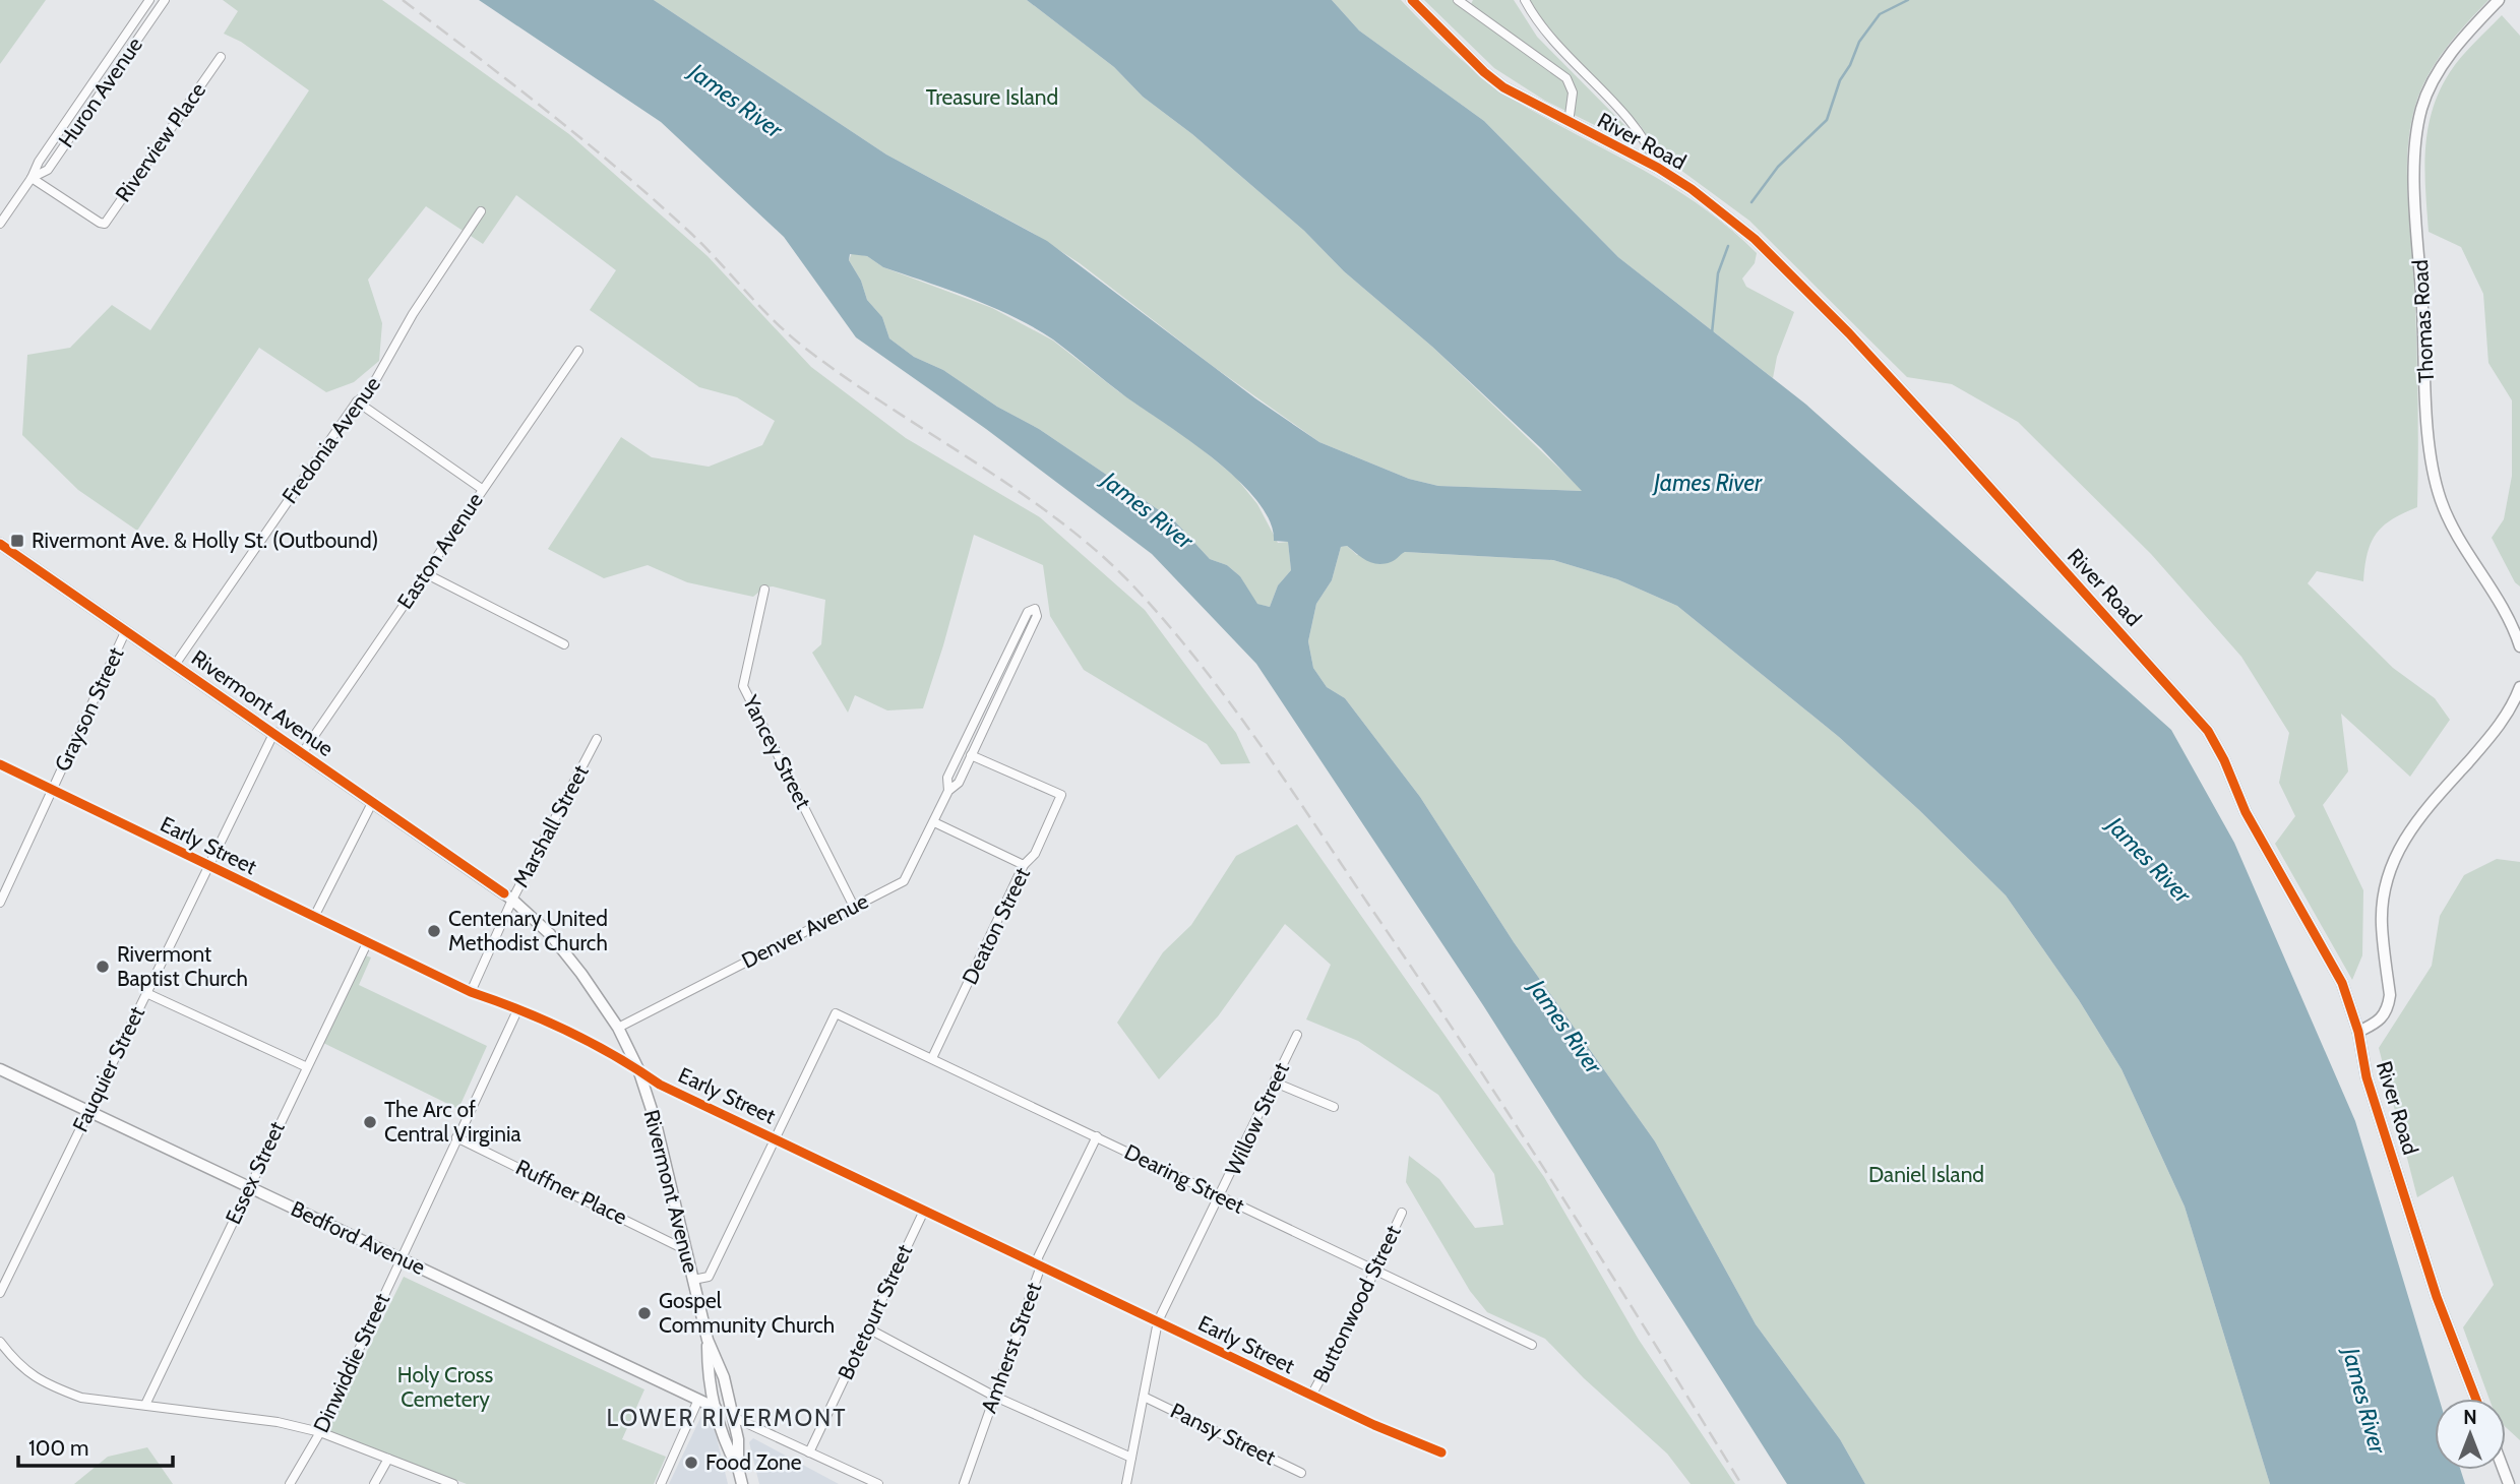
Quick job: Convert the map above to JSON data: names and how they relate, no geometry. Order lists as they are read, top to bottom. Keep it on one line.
{"streets":{"street":["Huron Avenue","River Road","Riverview Place","Thomas Road","Fredonia Avenue","Easton Avenue","Rivermont Avenue","Grayson Street","Yancey Street","Marshall Street","Early Street","Deaton Street","Denver Avenue","Fauquier Street","Willow Street","Essex Street","Dearing Street","Ruffner Place","Bedford Avenue","Buttonwood Street","Botetourt Street","Amherst Street","Dinwiddie Street","Pansy Street"]},"crossings":[["Huron Avenue","Riverview Place"],["Fredonia Avenue","Rivermont Avenue"],["Easton Avenue","Rivermont Avenue"],["Rivermont Avenue","Grayson Street"],["Rivermont Avenue","Marshall Street"],["Rivermont Avenue","Early Street"],["Rivermont Avenue","Denver Avenue"],["Rivermont Avenue","Fauquier Street"],["Rivermont Avenue","Ruffner Place"],["Rivermont Avenue","Bedford Avenue"],["Grayson Street","Early Street"],["Yancey Street","Denver Avenue"],["Marshall Street","Early Street"],["Early Street","Fauquier Street"],["Early Street","Willow Street"],["Early Street","Essex Street"],["Early Street","Dearing Street"],["Early Street","Buttonwood Street"],["Early Street","Botetourt Street"],["Early Street","Amherst Street"],["Early Street","Dinwiddie Street"],["Deaton Street","Denver Avenue"],["Deaton Street","Dearing Street"],["Fauquier Street","Bedford Avenue"],["Willow Street","Dearing Street"],["Willow Street","Pansy Street"],["Essex Street","Bedford Avenue"],["Dearing Street","Buttonwood Street"],["Dearing Street","Amherst Street"],["Ruffner Place","Dinwiddie Street"],["Bedford Avenue","Dinwiddie Street"]],"districts":["LOWER RIVERMONT"],"water":["James River"],"parks":["Treasure Island","Daniel Island","Holy Cross Cemetery"],"places":{"transit":["Rivermont Ave. & Holly St. (Outbound)"],"other":["Centenary United Methodist Church","Rivermont Baptist Church","The Arc of Central Virginia","Gospel Community Church","Food Zone"]},"scale_bar":"100 m","north":"top"}
